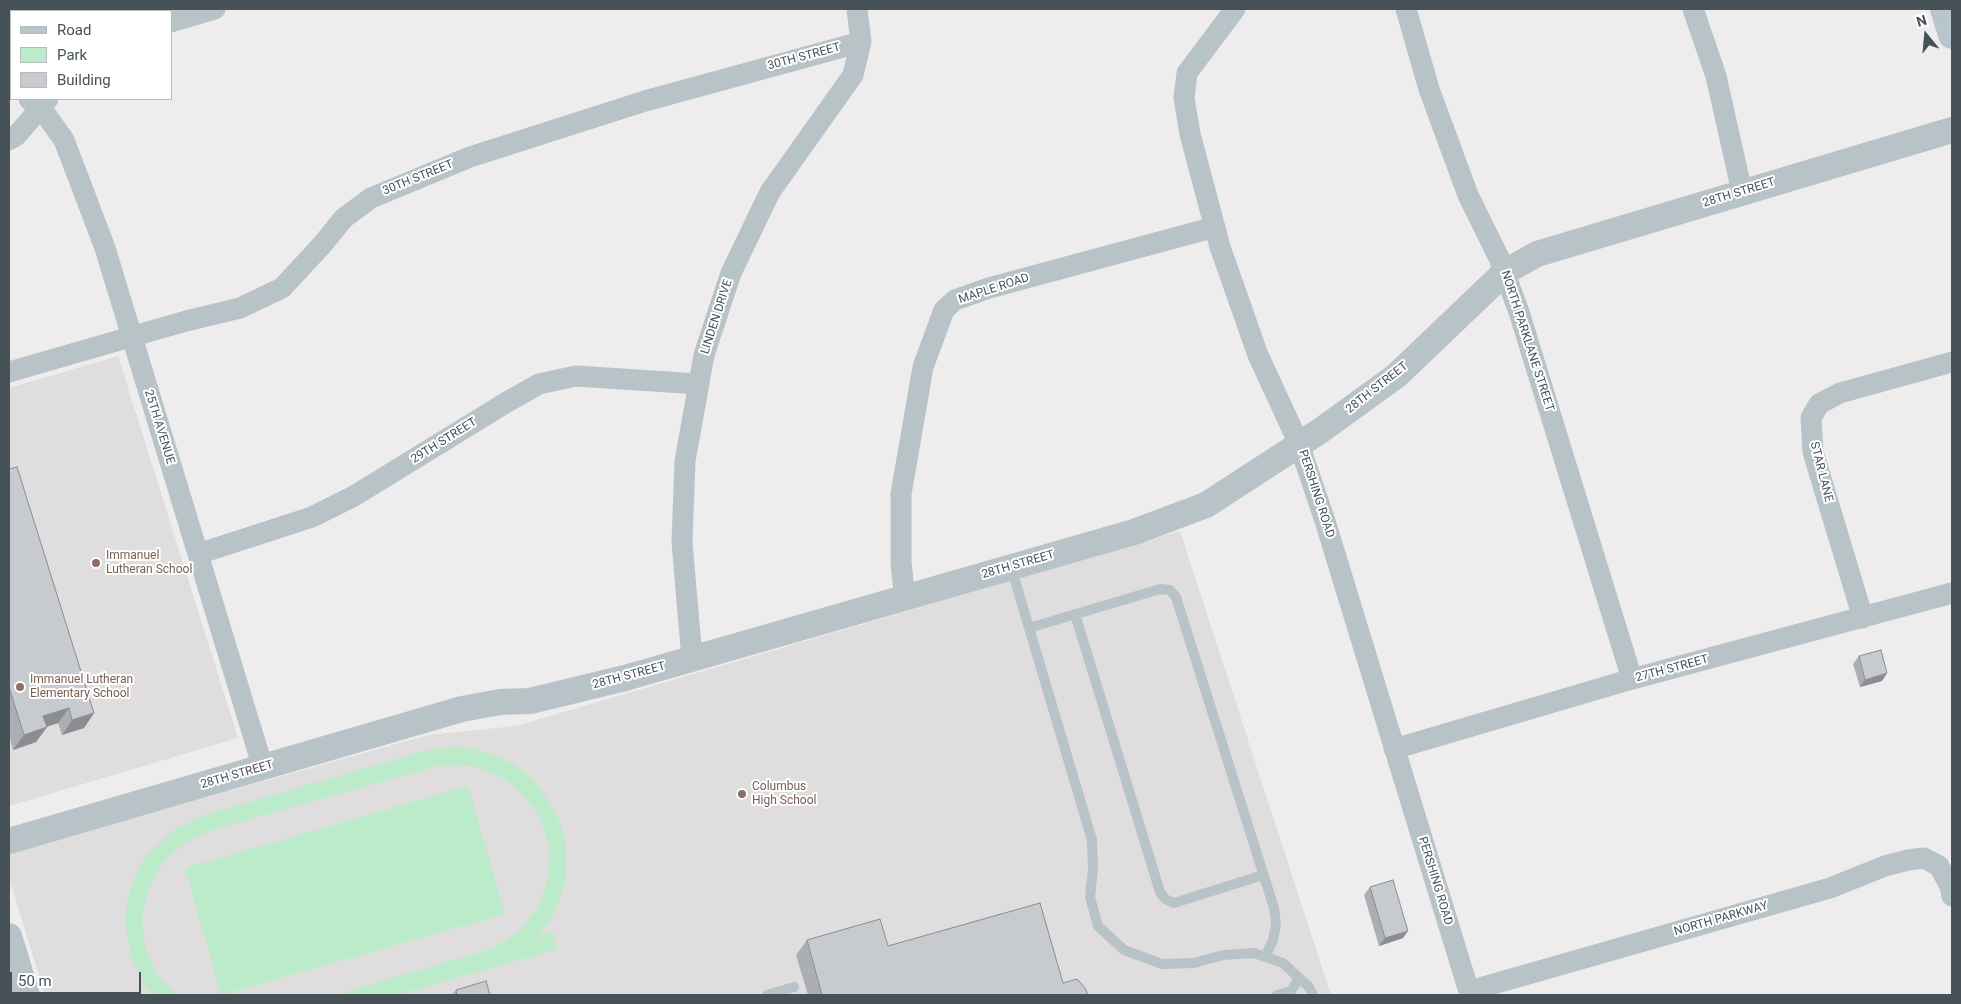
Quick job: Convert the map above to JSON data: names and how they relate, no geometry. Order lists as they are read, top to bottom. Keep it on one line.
{"streets":{"street":["30TH STREET","28TH STREET","MAPLE ROAD","LINDEN DRIVE","NORTH PARKLANE STREET","25TH AVENUE","29TH STREET","STAR LANE","PERSHING ROAD","27TH STREET","NORTH PARKWAY"]},"crossings":[["30TH STREET","LINDEN DRIVE"],["30TH STREET","25TH AVENUE"],["28TH STREET","MAPLE ROAD"],["28TH STREET","LINDEN DRIVE"],["28TH STREET","NORTH PARKLANE STREET"],["28TH STREET","25TH AVENUE"],["28TH STREET","PERSHING ROAD"],["MAPLE ROAD","PERSHING ROAD"],["LINDEN DRIVE","29TH STREET"],["NORTH PARKLANE STREET","27TH STREET"],["25TH AVENUE","29TH STREET"],["STAR LANE","27TH STREET"],["PERSHING ROAD","27TH STREET"],["PERSHING ROAD","NORTH PARKWAY"]],"places":["Immanuel Lutheran School","Immanuel Lutheran Elementary School","Columbus High School"],"legend":["Road","Park","Building"],"scale_bar":"50 m","north":"top"}
